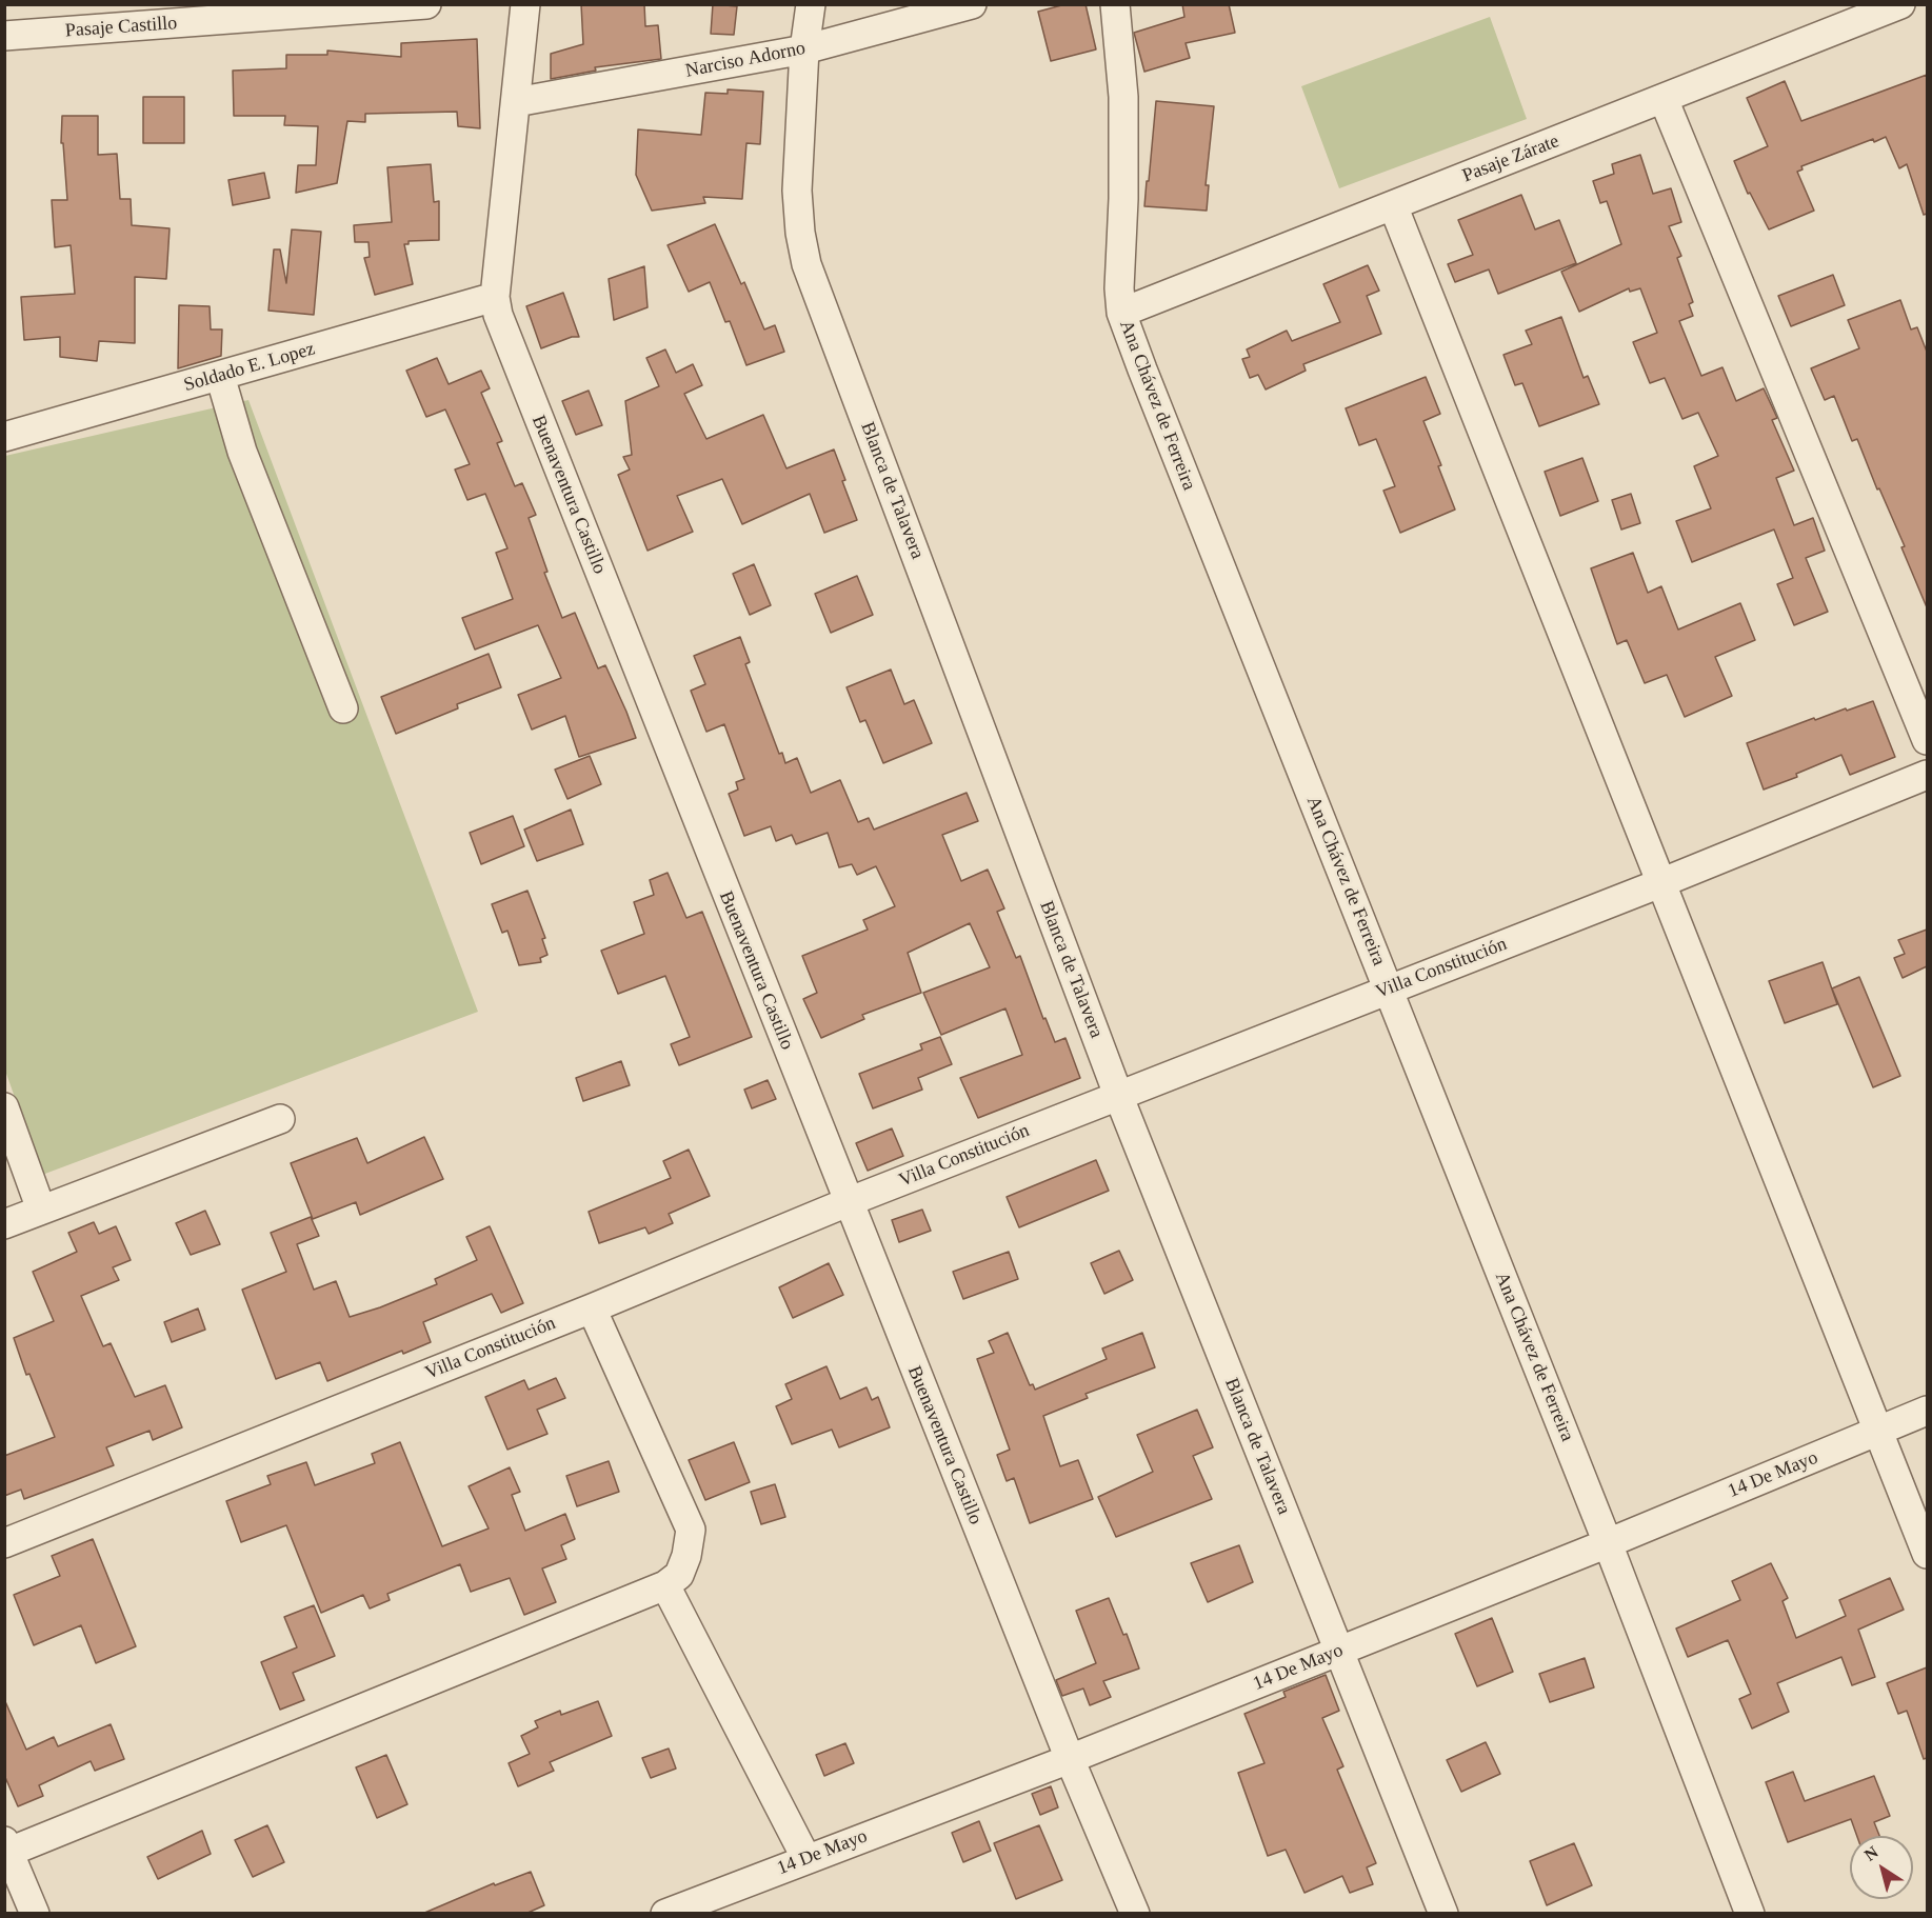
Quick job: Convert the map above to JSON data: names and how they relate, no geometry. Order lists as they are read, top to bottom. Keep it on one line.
{"streets":{"street":["Pasaje Castillo","Narciso Adorno","Pasaje Zárate","Soldado E. Lopez","Ana Chávez de Ferreira","Blanca de Talavera","Buenaventura Castillo","Villa Constitución","14 De Mayo"]},"crossings":[["Narciso Adorno","Blanca de Talavera"],["Narciso Adorno","Buenaventura Castillo"],["Pasaje Zárate","Ana Chávez de Ferreira"],["Soldado E. Lopez","Buenaventura Castillo"],["Ana Chávez de Ferreira","Villa Constitución"],["Ana Chávez de Ferreira","14 De Mayo"],["Blanca de Talavera","Villa Constitución"],["Blanca de Talavera","14 De Mayo"],["Buenaventura Castillo","Villa Constitución"],["Buenaventura Castillo","14 De Mayo"]],"north":"top left"}
